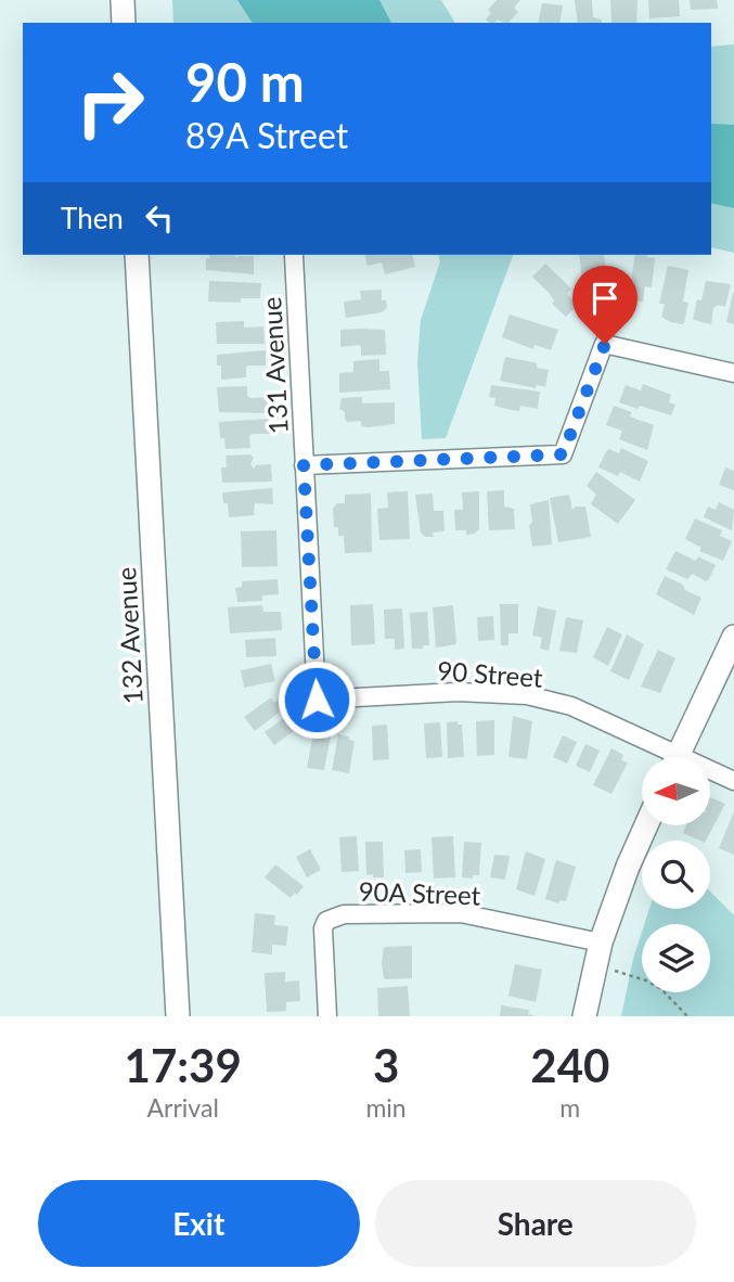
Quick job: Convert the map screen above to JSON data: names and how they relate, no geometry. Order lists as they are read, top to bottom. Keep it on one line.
{"streets":{"main road":["132 Avenue"],"street":["131 Avenue","90 Street","90A Street"]},"crossings":[["131 Avenue","90 Street"]],"north":"left","page":{"turn":["90 m","89A Street"],"then":"Then","eta":["17:39","Arrival","3","min","240","m"],"buttons":["Exit","Share"]}}
